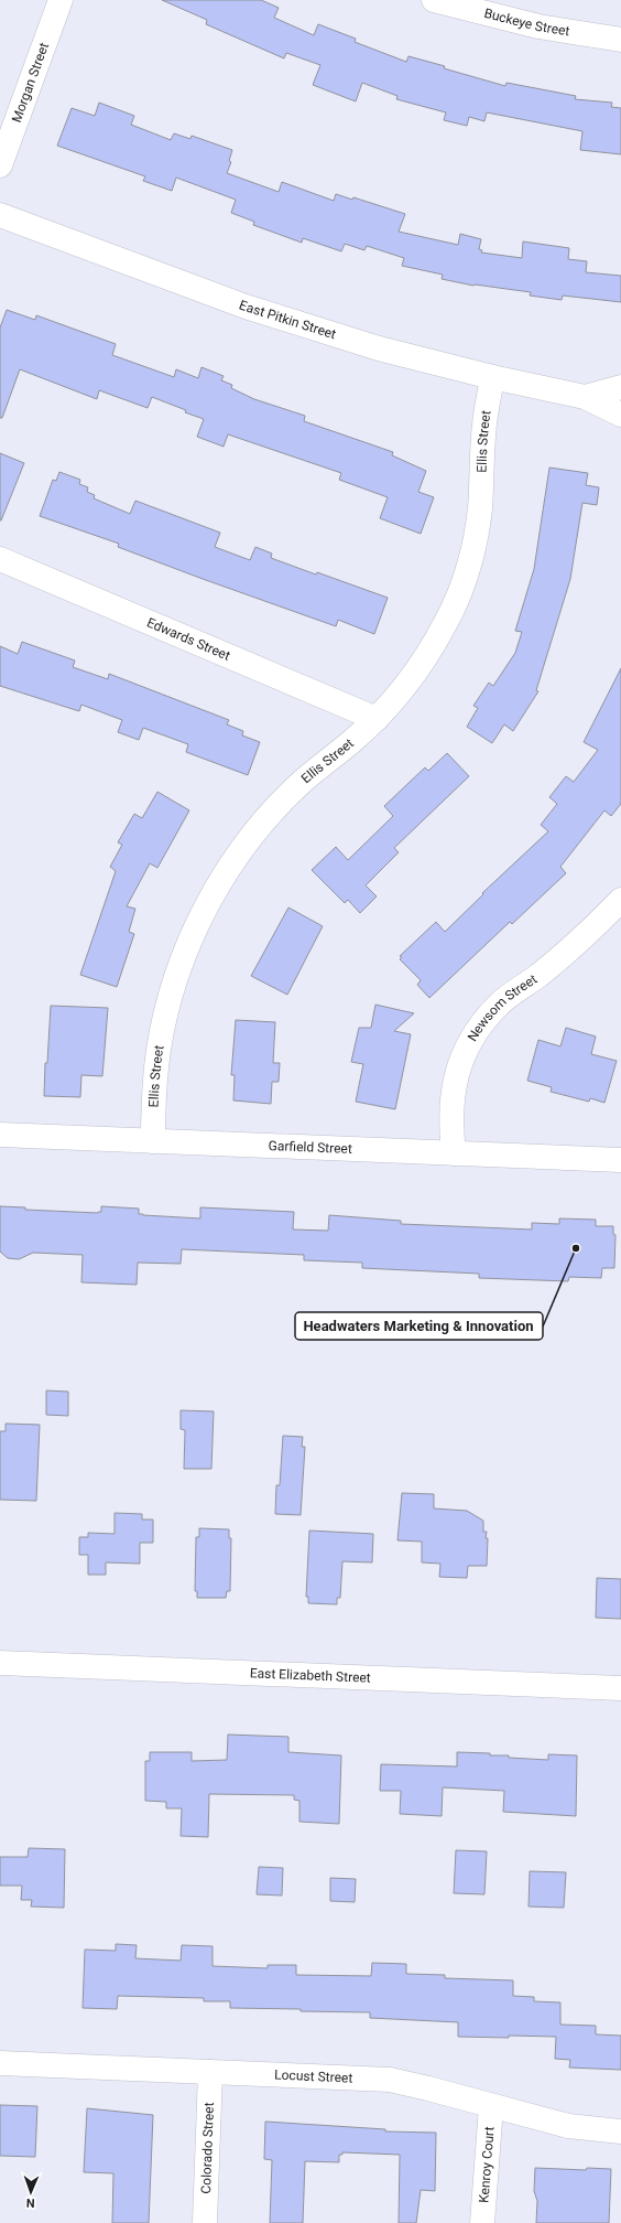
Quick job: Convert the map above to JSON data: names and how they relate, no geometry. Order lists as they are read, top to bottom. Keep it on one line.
{"streets":{"street":["Buckeye Street","Morgan Street","East Pitkin Street","Ellis Street","Edwards Street","Newsom Street","Garfield Street","East Elizabeth Street","Locust Street","Colorado Street","Kenroy Court"]},"crossings":[["East Pitkin Street","Ellis Street"],["Ellis Street","Edwards Street"],["Ellis Street","Garfield Street"],["Newsom Street","Garfield Street"],["Locust Street","Colorado Street"],["Locust Street","Kenroy Court"]],"places":["Headwaters Marketing & Innovation"],"north":"bottom"}
